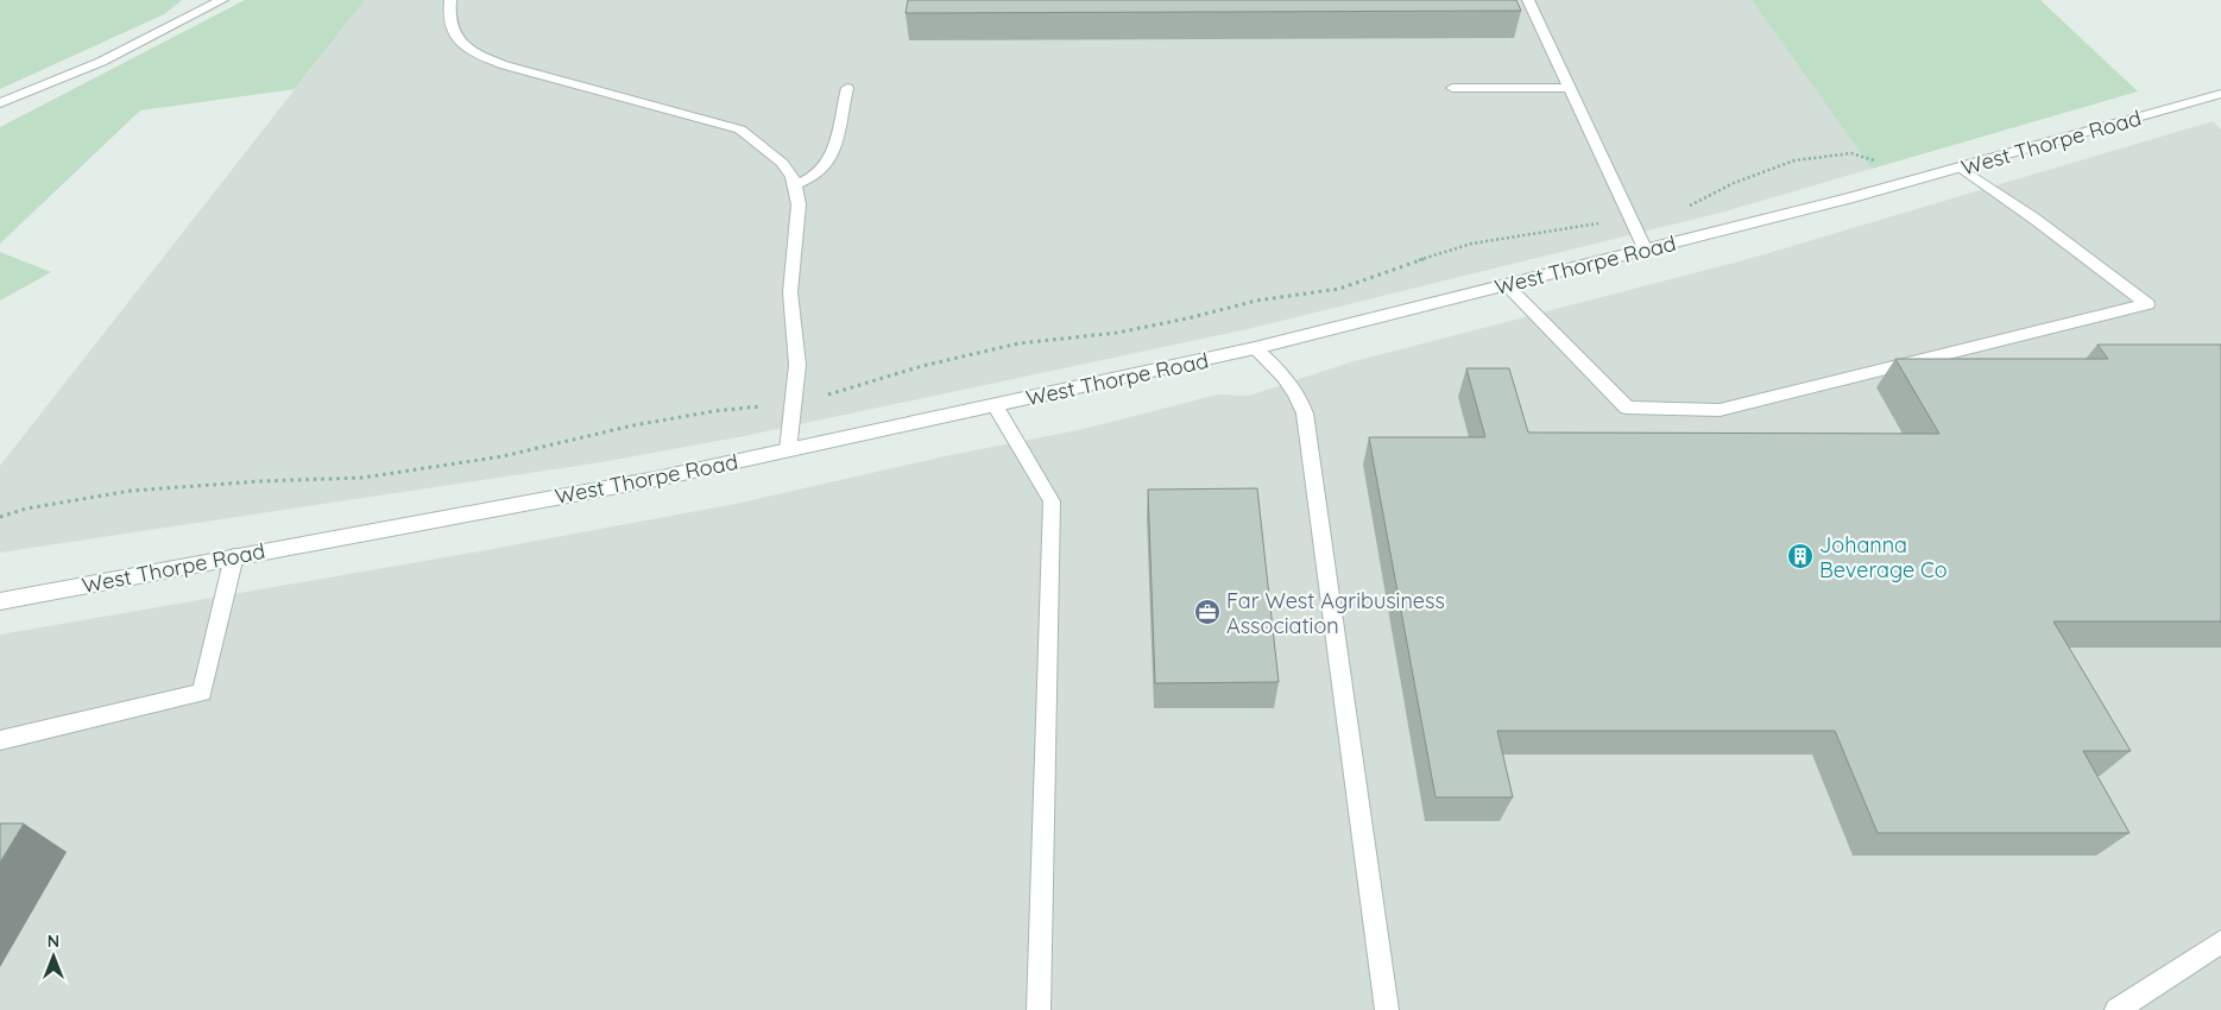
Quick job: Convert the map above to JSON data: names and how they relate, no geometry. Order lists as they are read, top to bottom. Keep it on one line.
{"streets":{"street":["West Thorpe Road"]},"places":{"building":["Johanna Beverage Co"],"office":["Far West Agribusiness Association"]},"north":"top"}
